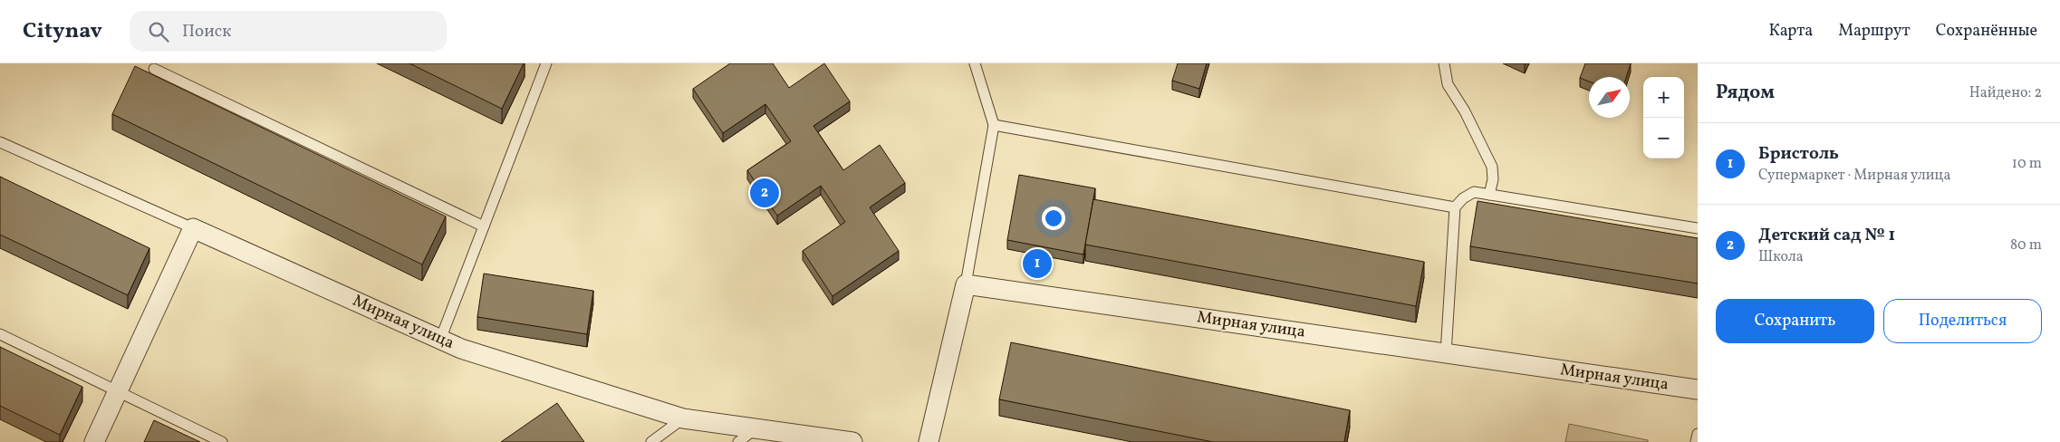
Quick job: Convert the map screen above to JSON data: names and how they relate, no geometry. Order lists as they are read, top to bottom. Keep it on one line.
{"streets":{"street":["Мирная улица"]},"north":"top right","page":{"header":"Citynav","search":"Поиск","nav":["Карта","Маршрут","Сохранённые"],"heading":["Рядом","Найдено: 2"],"map_buttons":["+","−"],"list":[{"mark":"1","name":"Бристоль","note":"Супермаркет · Мирная улица","value":"10 m"},{"mark":"2","name":"Детский сад № 1","note":"Школа","value":"80 m"}],"pins":["2","1"],"buttons":["Сохранить","Поделиться"]}}
